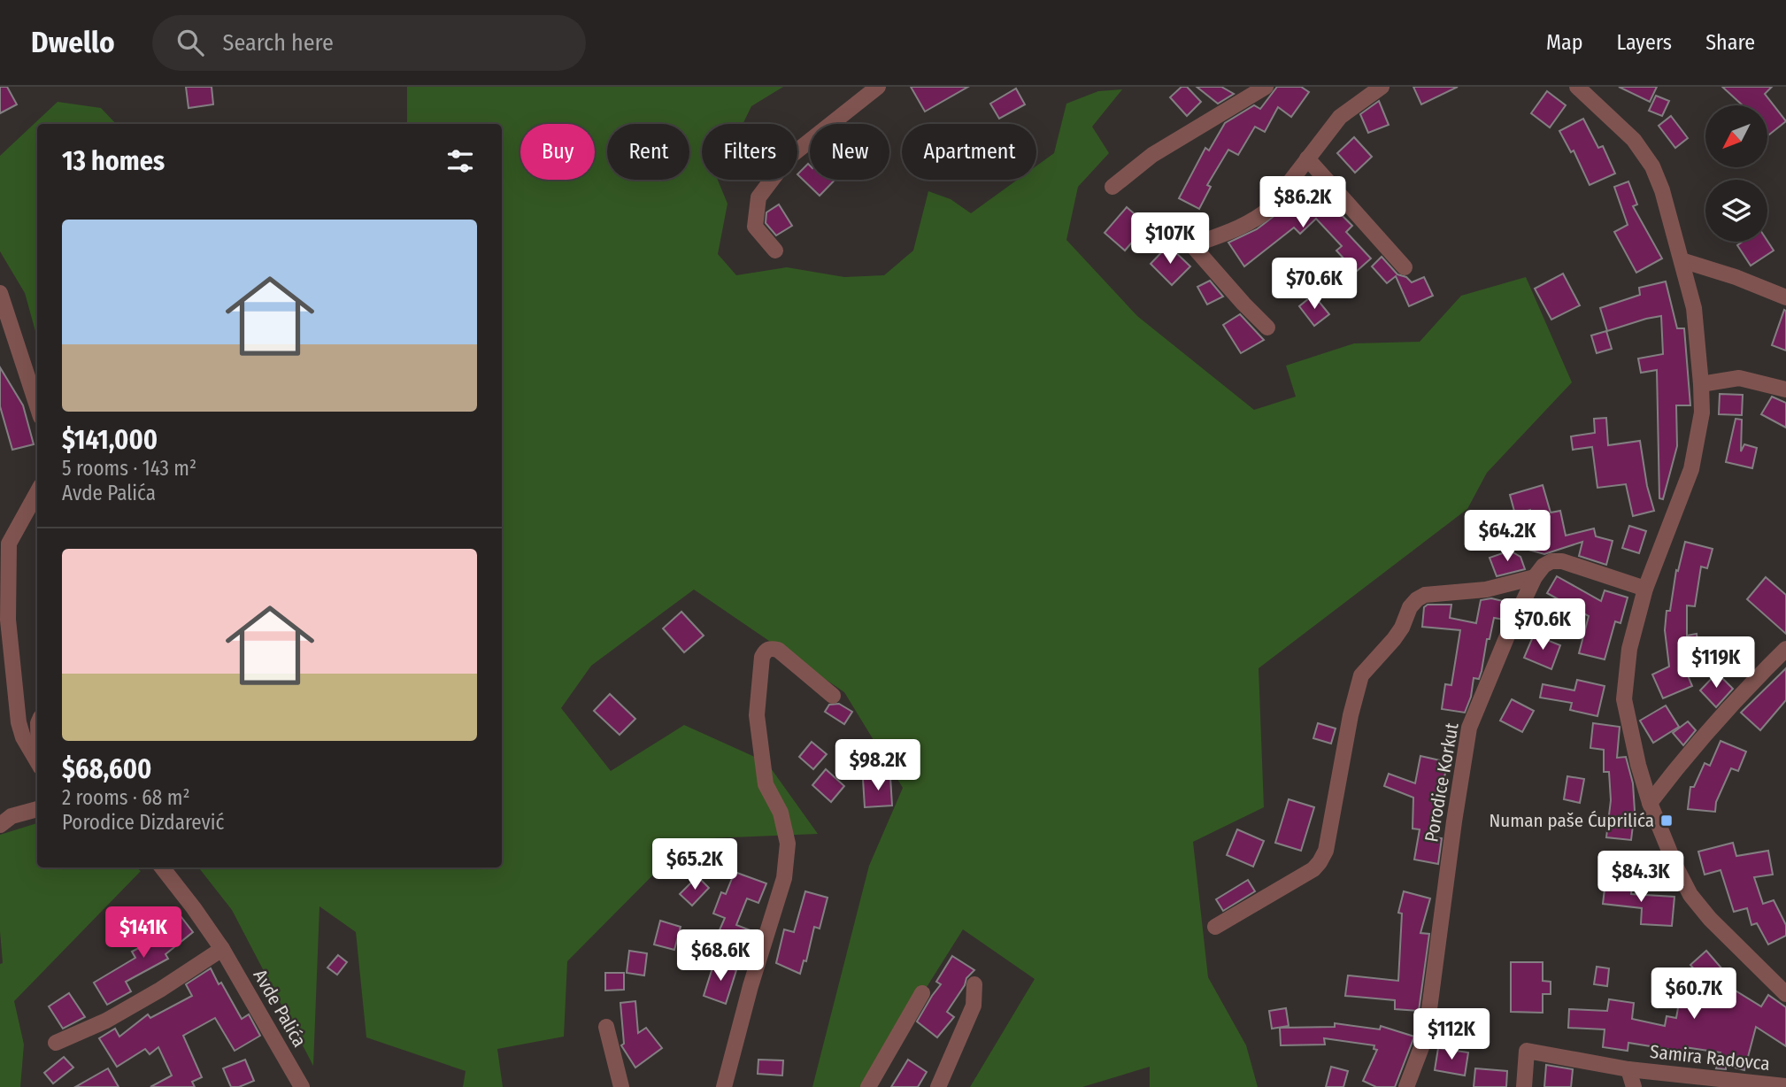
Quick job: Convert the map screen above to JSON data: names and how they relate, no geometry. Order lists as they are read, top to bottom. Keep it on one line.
{"streets":{"street":["Porodice Korkut","Avde Palića","Samira Radovca"]},"places":{"transit":["Numan paše Ćuprilića"]},"north":"bottom left","page":{"header":"Dwello","search":"Search here","nav":["Map","Layers","Share"],"chip":["Buy","Rent","Filters","New","Apartment"],"heading":"13 homes","price":["$86.2K","$107K","$70.6K","$64.2K","$70.6K","$119K","$98.2K","$65.2K","$84.3K","$141K","$68.6K","$60.7K","$112K"],"list":[{"name":"$141,000","note":"5 rooms · 143 m² · Avde Palića"},{"name":"$68,600","note":"2 rooms · 68 m² · Porodice Dizdarević"}]}}
